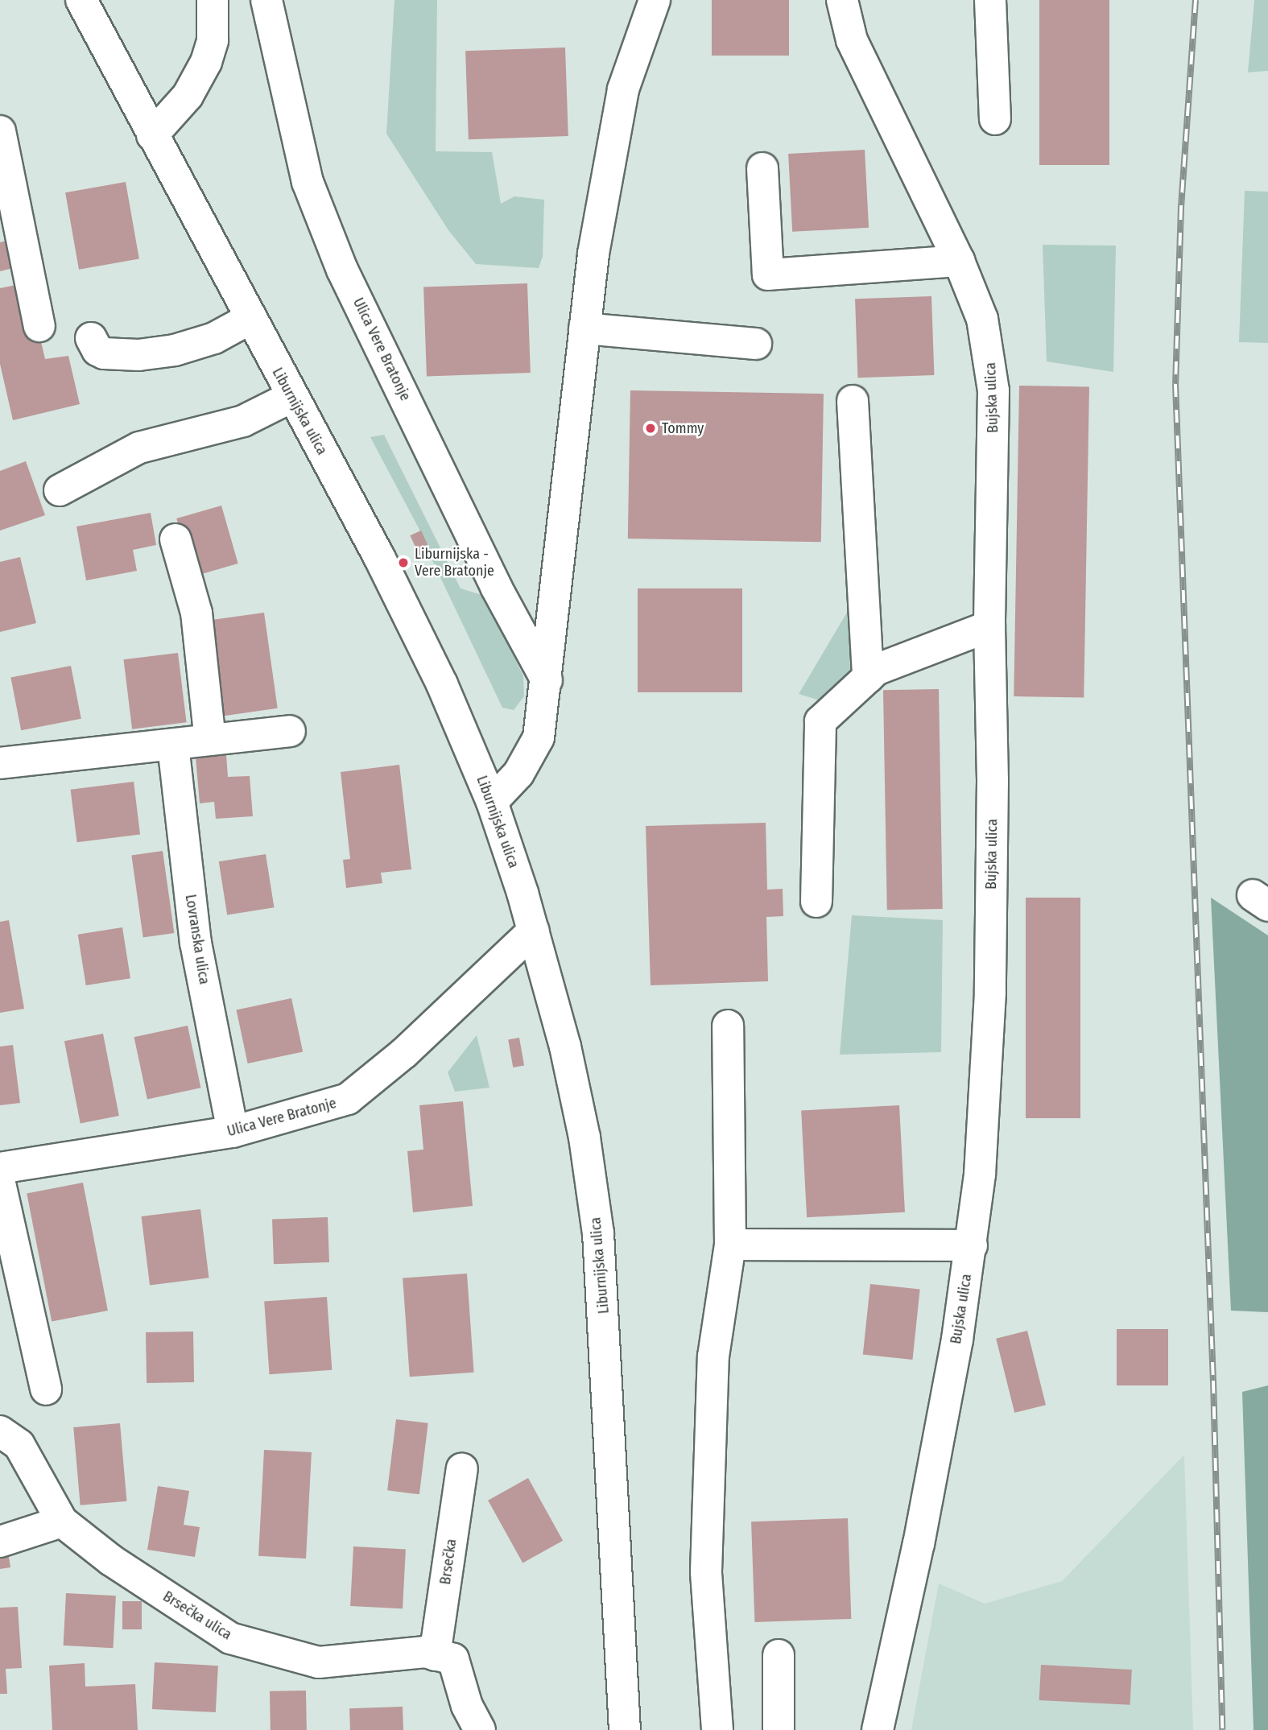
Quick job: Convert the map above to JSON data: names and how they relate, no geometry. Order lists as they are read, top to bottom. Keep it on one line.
{"streets":{"street":["Ulica Vere Bratonje","Bujska ulica","Liburnijska ulica","Lovranska ulica","Brsečka","Brsečka ulica"]},"crossings":[["Ulica Vere Bratonje","Liburnijska ulica"],["Ulica Vere Bratonje","Lovranska ulica"],["Brsečka","Brsečka ulica"]],"places":["Tommy","Liburnijska - Vere Bratonje"]}
